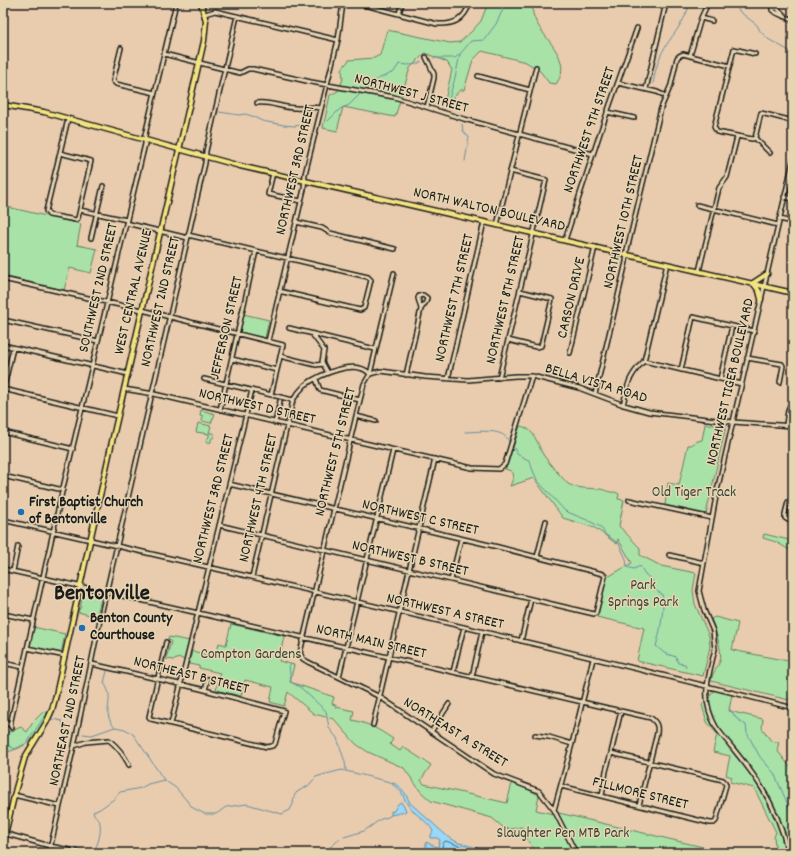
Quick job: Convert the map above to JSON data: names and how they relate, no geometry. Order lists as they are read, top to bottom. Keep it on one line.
{"streets":{"main road":["NORTH WALTON BOULEVARD","WEST CENTRAL AVENUE"],"street":["NORTHWEST J STREET","NORTHWEST 9TH STREET","NORTHWEST 3RD STREET","NORTHWEST 10TH STREET","SOUTHWEST 2ND STREET","NORTHWEST 7TH STREET","CARSON DRIVE","NORTHWEST 8TH STREET","NORTHWEST 2ND STREET","JEFFERSON STREET","NORTHWEST TIGER BOULEVARD","BELLA VISTA ROAD","NORTHWEST D STREET","NORTHWEST 5TH STREET","NORTHWEST 4TH STREET","NORTHWEST C STREET","NORTHWEST B STREET","NORTHWEST A STREET","NORTH MAIN STREET","NORTHEAST B STREET","NORTHEAST 2ND STREET","NORTHEAST A STREET","FILLMORE STREET"]},"crossings":[["NORTHWEST J STREET","NORTHWEST 9TH STREET"],["NORTHWEST J STREET","NORTHWEST 3RD STREET"],["NORTHWEST J STREET","SOUTHWEST 2ND STREET"],["NORTHWEST J STREET","WEST CENTRAL AVENUE"],["NORTHWEST J STREET","NORTHWEST 7TH STREET"],["NORTHWEST J STREET","NORTHWEST 2ND STREET"],["NORTHWEST 9TH STREET","NORTH WALTON BOULEVARD"],["NORTHWEST 3RD STREET","NORTH WALTON BOULEVARD"],["NORTHWEST 3RD STREET","NORTHWEST D STREET"],["NORTHWEST 3RD STREET","NORTHWEST C STREET"],["NORTHWEST 3RD STREET","NORTHWEST B STREET"],["NORTHWEST 3RD STREET","NORTHWEST A STREET"],["NORTHWEST 3RD STREET","NORTH MAIN STREET"],["NORTHWEST 3RD STREET","NORTHEAST B STREET"],["NORTH WALTON BOULEVARD","NORTHWEST 10TH STREET"],["NORTH WALTON BOULEVARD","SOUTHWEST 2ND STREET"],["NORTH WALTON BOULEVARD","WEST CENTRAL AVENUE"],["NORTH WALTON BOULEVARD","NORTHWEST 7TH STREET"],["NORTH WALTON BOULEVARD","CARSON DRIVE"],["NORTH WALTON BOULEVARD","NORTHWEST 8TH STREET"],["NORTH WALTON BOULEVARD","NORTHWEST 2ND STREET"],["NORTH WALTON BOULEVARD","NORTHWEST TIGER BOULEVARD"],["NORTHWEST 10TH STREET","BELLA VISTA ROAD"],["SOUTHWEST 2ND STREET","NORTHWEST A STREET"],["SOUTHWEST 2ND STREET","NORTH MAIN STREET"],["WEST CENTRAL AVENUE","NORTHWEST D STREET"],["WEST CENTRAL AVENUE","NORTHWEST A STREET"],["WEST CENTRAL AVENUE","NORTH MAIN STREET"],["NORTHWEST 7TH STREET","NORTHWEST 8TH STREET"],["NORTHWEST 7TH STREET","BELLA VISTA ROAD"],["NORTHWEST 8TH STREET","BELLA VISTA ROAD"],["NORTHWEST 2ND STREET","NORTHWEST D STREET"],["NORTHWEST 2ND STREET","NORTHWEST A STREET"],["NORTHWEST 2ND STREET","NORTH MAIN STREET"],["NORTHWEST 2ND STREET","NORTHEAST 2ND STREET"],["JEFFERSON STREET","NORTHWEST D STREET"],["NORTHWEST TIGER BOULEVARD","BELLA VISTA ROAD"],["NORTHWEST TIGER BOULEVARD","NORTHWEST A STREET"],["BELLA VISTA ROAD","NORTHWEST D STREET"],["BELLA VISTA ROAD","NORTHWEST 5TH STREET"],["NORTHWEST D STREET","NORTHWEST 5TH STREET"],["NORTHWEST D STREET","NORTHWEST 4TH STREET"],["NORTHWEST 5TH STREET","NORTHWEST C STREET"],["NORTHWEST 5TH STREET","NORTHWEST B STREET"],["NORTHWEST 5TH STREET","NORTHWEST A STREET"],["NORTHWEST 5TH STREET","NORTH MAIN STREET"],["NORTHWEST 5TH STREET","NORTHEAST A STREET"],["NORTHWEST 4TH STREET","NORTHWEST C STREET"],["NORTHWEST 4TH STREET","NORTHWEST B STREET"],["NORTHWEST 4TH STREET","NORTHWEST A STREET"],["NORTHWEST C STREET","NORTHWEST B STREET"],["NORTH MAIN STREET","NORTHEAST 2ND STREET"],["NORTH MAIN STREET","FILLMORE STREET"],["NORTHEAST B STREET","NORTHEAST 2ND STREET"]],"districts":["Bentonville"],"parks":["Old Tiger Track","Park Springs Park","Compton Gardens","Slaughter Pen MTB Park"],"places":["First Baptist Church of Bentonville","Benton County Courthouse"]}
